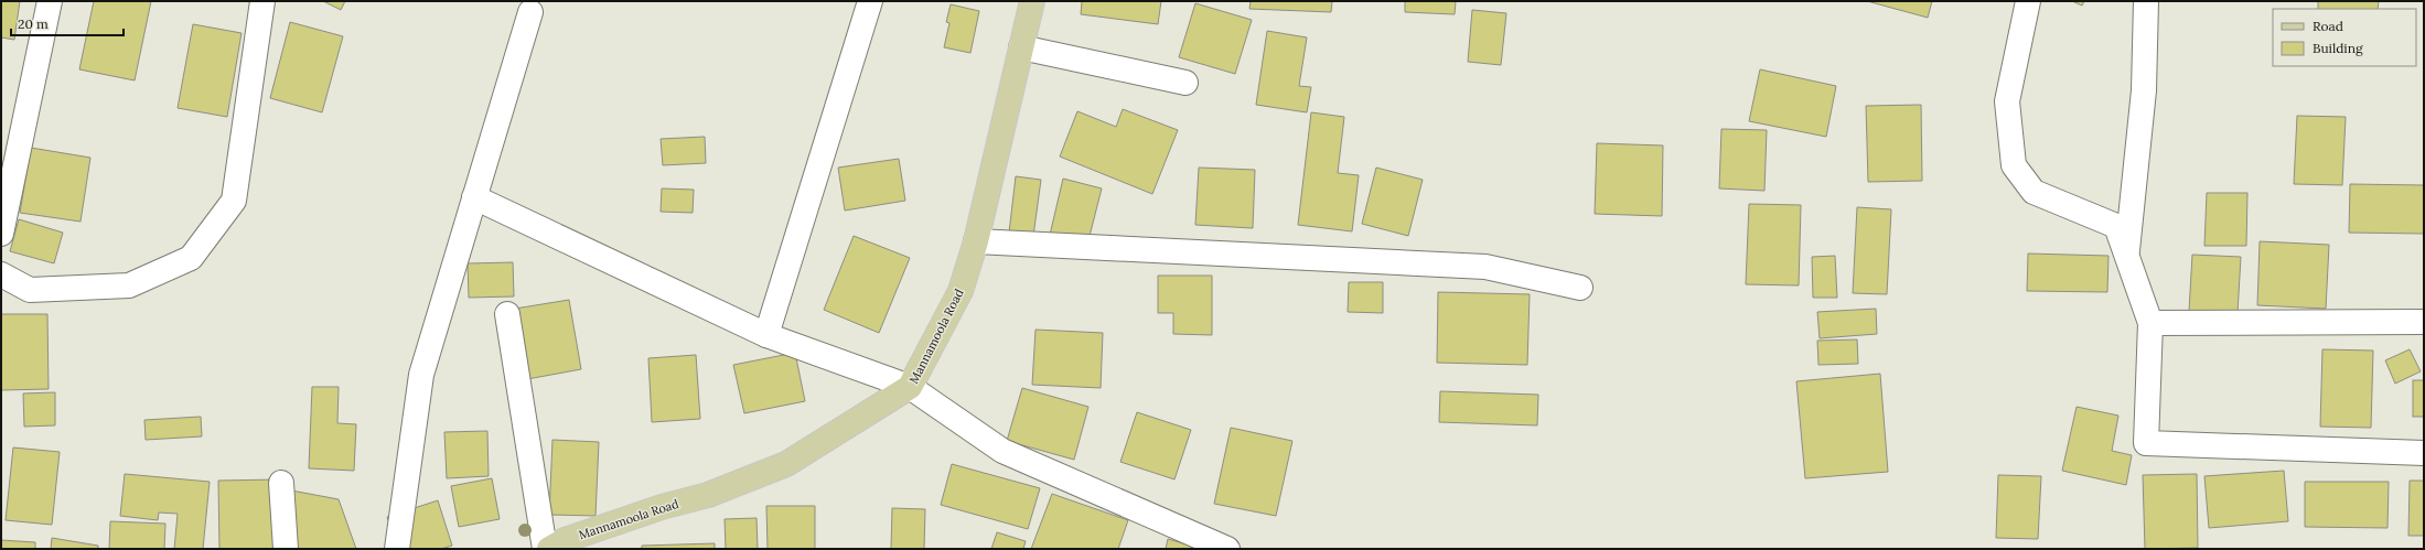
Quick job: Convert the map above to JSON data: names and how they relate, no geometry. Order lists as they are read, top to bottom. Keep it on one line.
{"streets":{"main road":["Mannamoola Road"]},"legend":["Road","Building"],"scale_bar":"20 m"}
